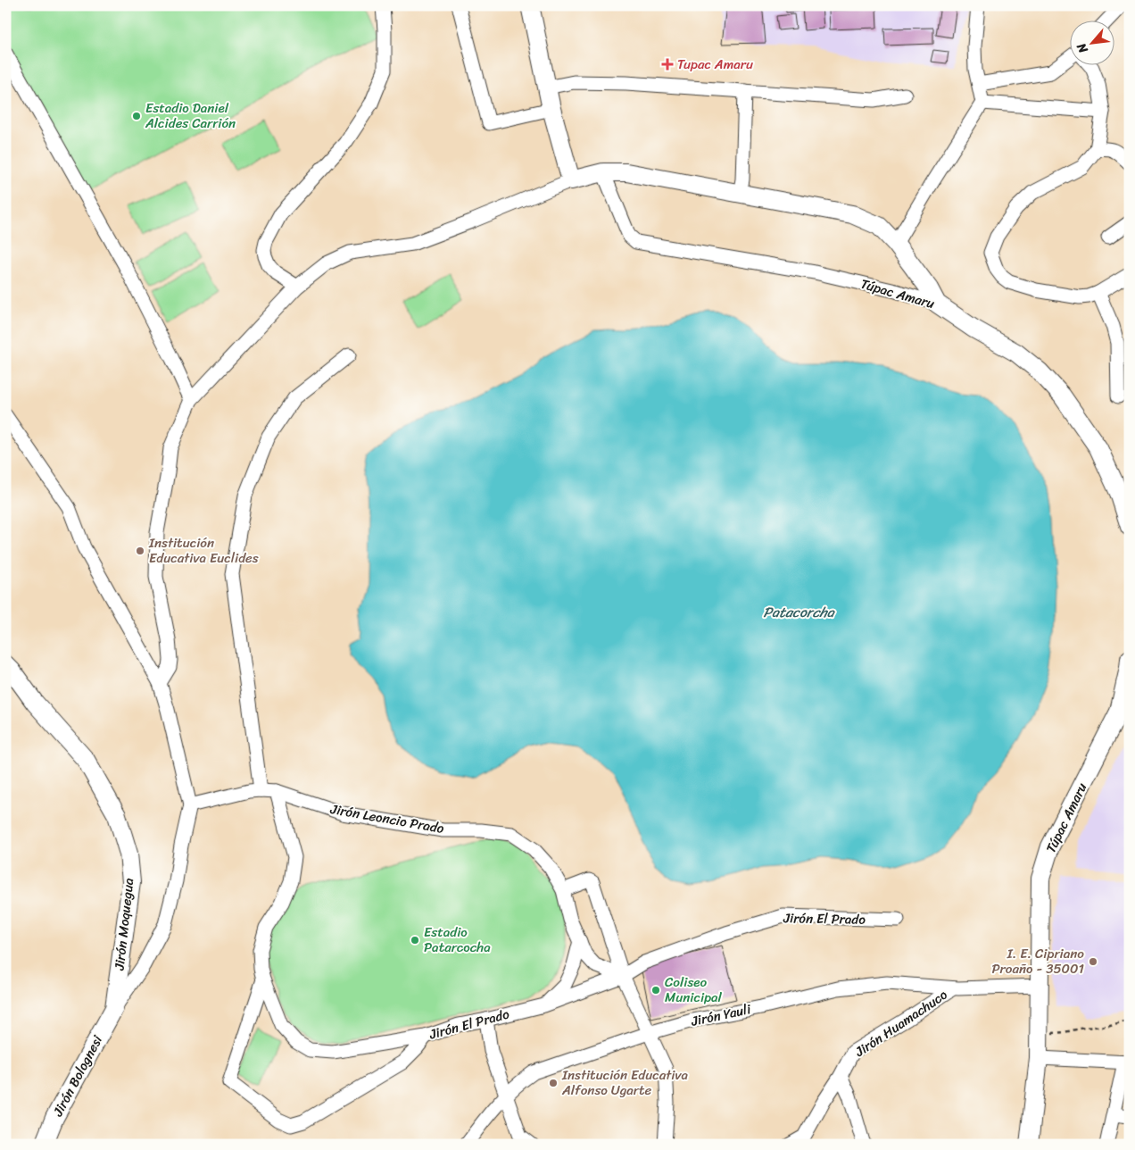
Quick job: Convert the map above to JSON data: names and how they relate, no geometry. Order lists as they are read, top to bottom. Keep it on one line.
{"streets":{"street":["Túpac Amaru","Jirón Leoncio Prado","Jirón El Prado","Jirón Moquegua","Jirón Yauli","Jirón Huamachuco","Jirón Bolognesi"]},"crossings":[["Túpac Amaru","Jirón Yauli"],["Jirón Leoncio Prado","Jirón El Prado"],["Jirón Moquegua","Jirón Bolognesi"],["Jirón Yauli","Jirón Huamachuco"]],"water":["Patacorcha"],"places":{"health":["Tupac Amaru"],"other":["Estadio Daniel Alcides Carrión","Institución Educativa Euclides","Estadio Patarcocha","I. E. Cipriano Proaño - 35001","Coliseo Municipal","Institución Educativa Alfonso Ugarte"]},"north":"bottom left"}
